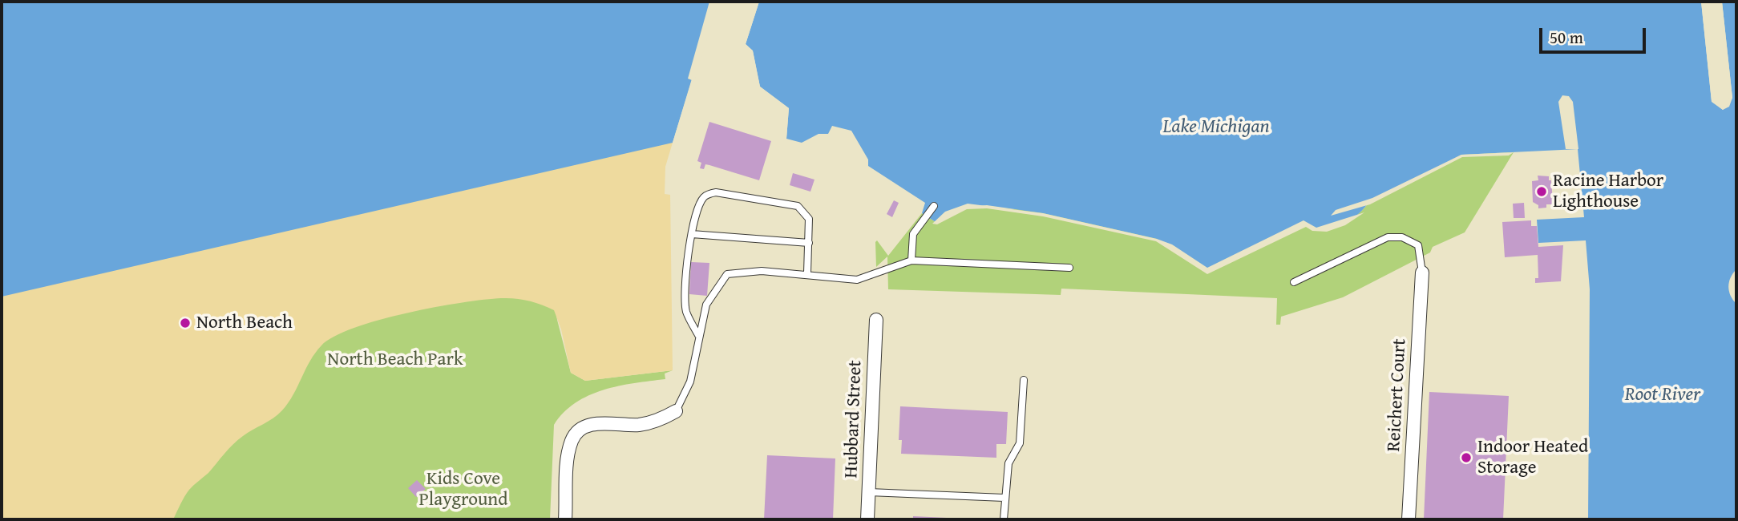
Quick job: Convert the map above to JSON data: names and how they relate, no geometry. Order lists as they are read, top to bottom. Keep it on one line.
{"streets":{"street":["Reichert Court","Hubbard Street"]},"water":["Lake Michigan","Root River"],"parks":["North Beach Park","Kids Cove Playground"],"places":["Racine Harbor Lighthouse","North Beach","Indoor Heated Storage"],"scale_bar":"50 m"}
